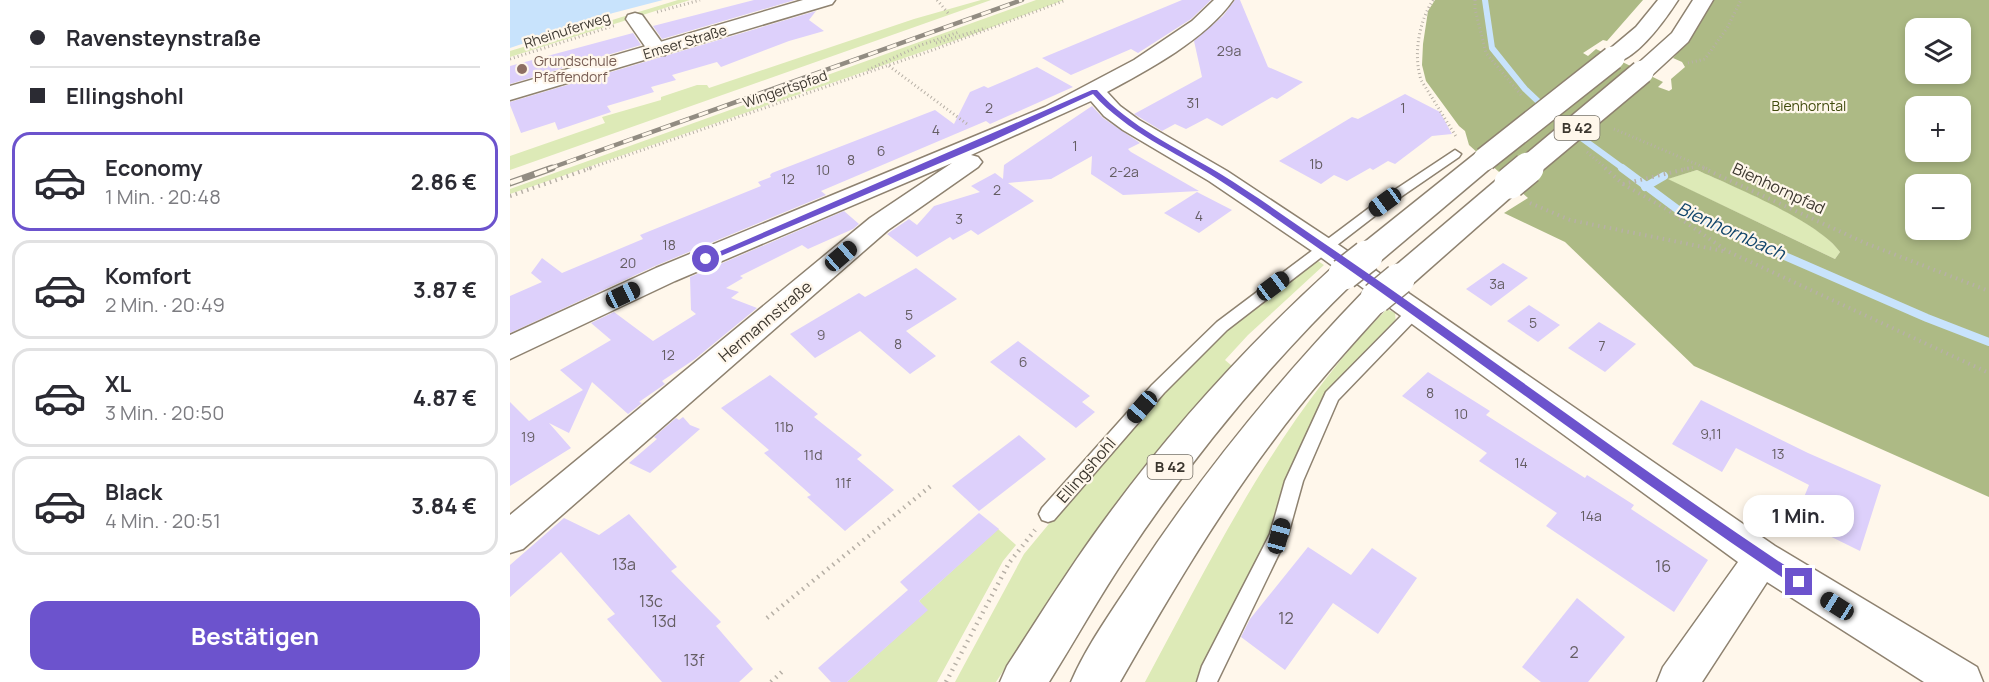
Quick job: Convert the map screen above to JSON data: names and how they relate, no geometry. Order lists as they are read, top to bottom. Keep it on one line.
{"streets":{"main road":["Emser Straße","B 42"],"street":["Hermannstraße"],"lane":["Ellingshohl"],"path":["Rheinuferweg","Wingertspfad","Bienhornpfad"]},"crossings":[["B 42","Ellingshohl"]],"water":["Bienhornbach"],"parks":["Bienhorntal"],"places":["Grundschule Pfaffendorf"],"house_numbers":["29a","31","2","1","4","1","6","8","1b","10","2-2a","12","2","4","3","18","20","3a","5","5","9","8","7","12","6","8","10","11b","9,11","19","13","11d","14","11f","14a","13a","16","13c","12","13d","2","13f"],"page":{"banner":["Ravensteynstraße","Ellingshohl"],"map_buttons":["+","−"],"list":[{"name":"Economy","note":"1 Min. · 20:48","value":"2.86 €"},{"name":"Komfort","note":"2 Min. · 20:49","value":"3.87 €"},{"name":"XL","note":"3 Min. · 20:50","value":"4.87 €"},{"name":"Black","note":"4 Min. · 20:51","value":"3.84 €"}],"bubble":"1 Min.","buttons":"Bestätigen"}}
